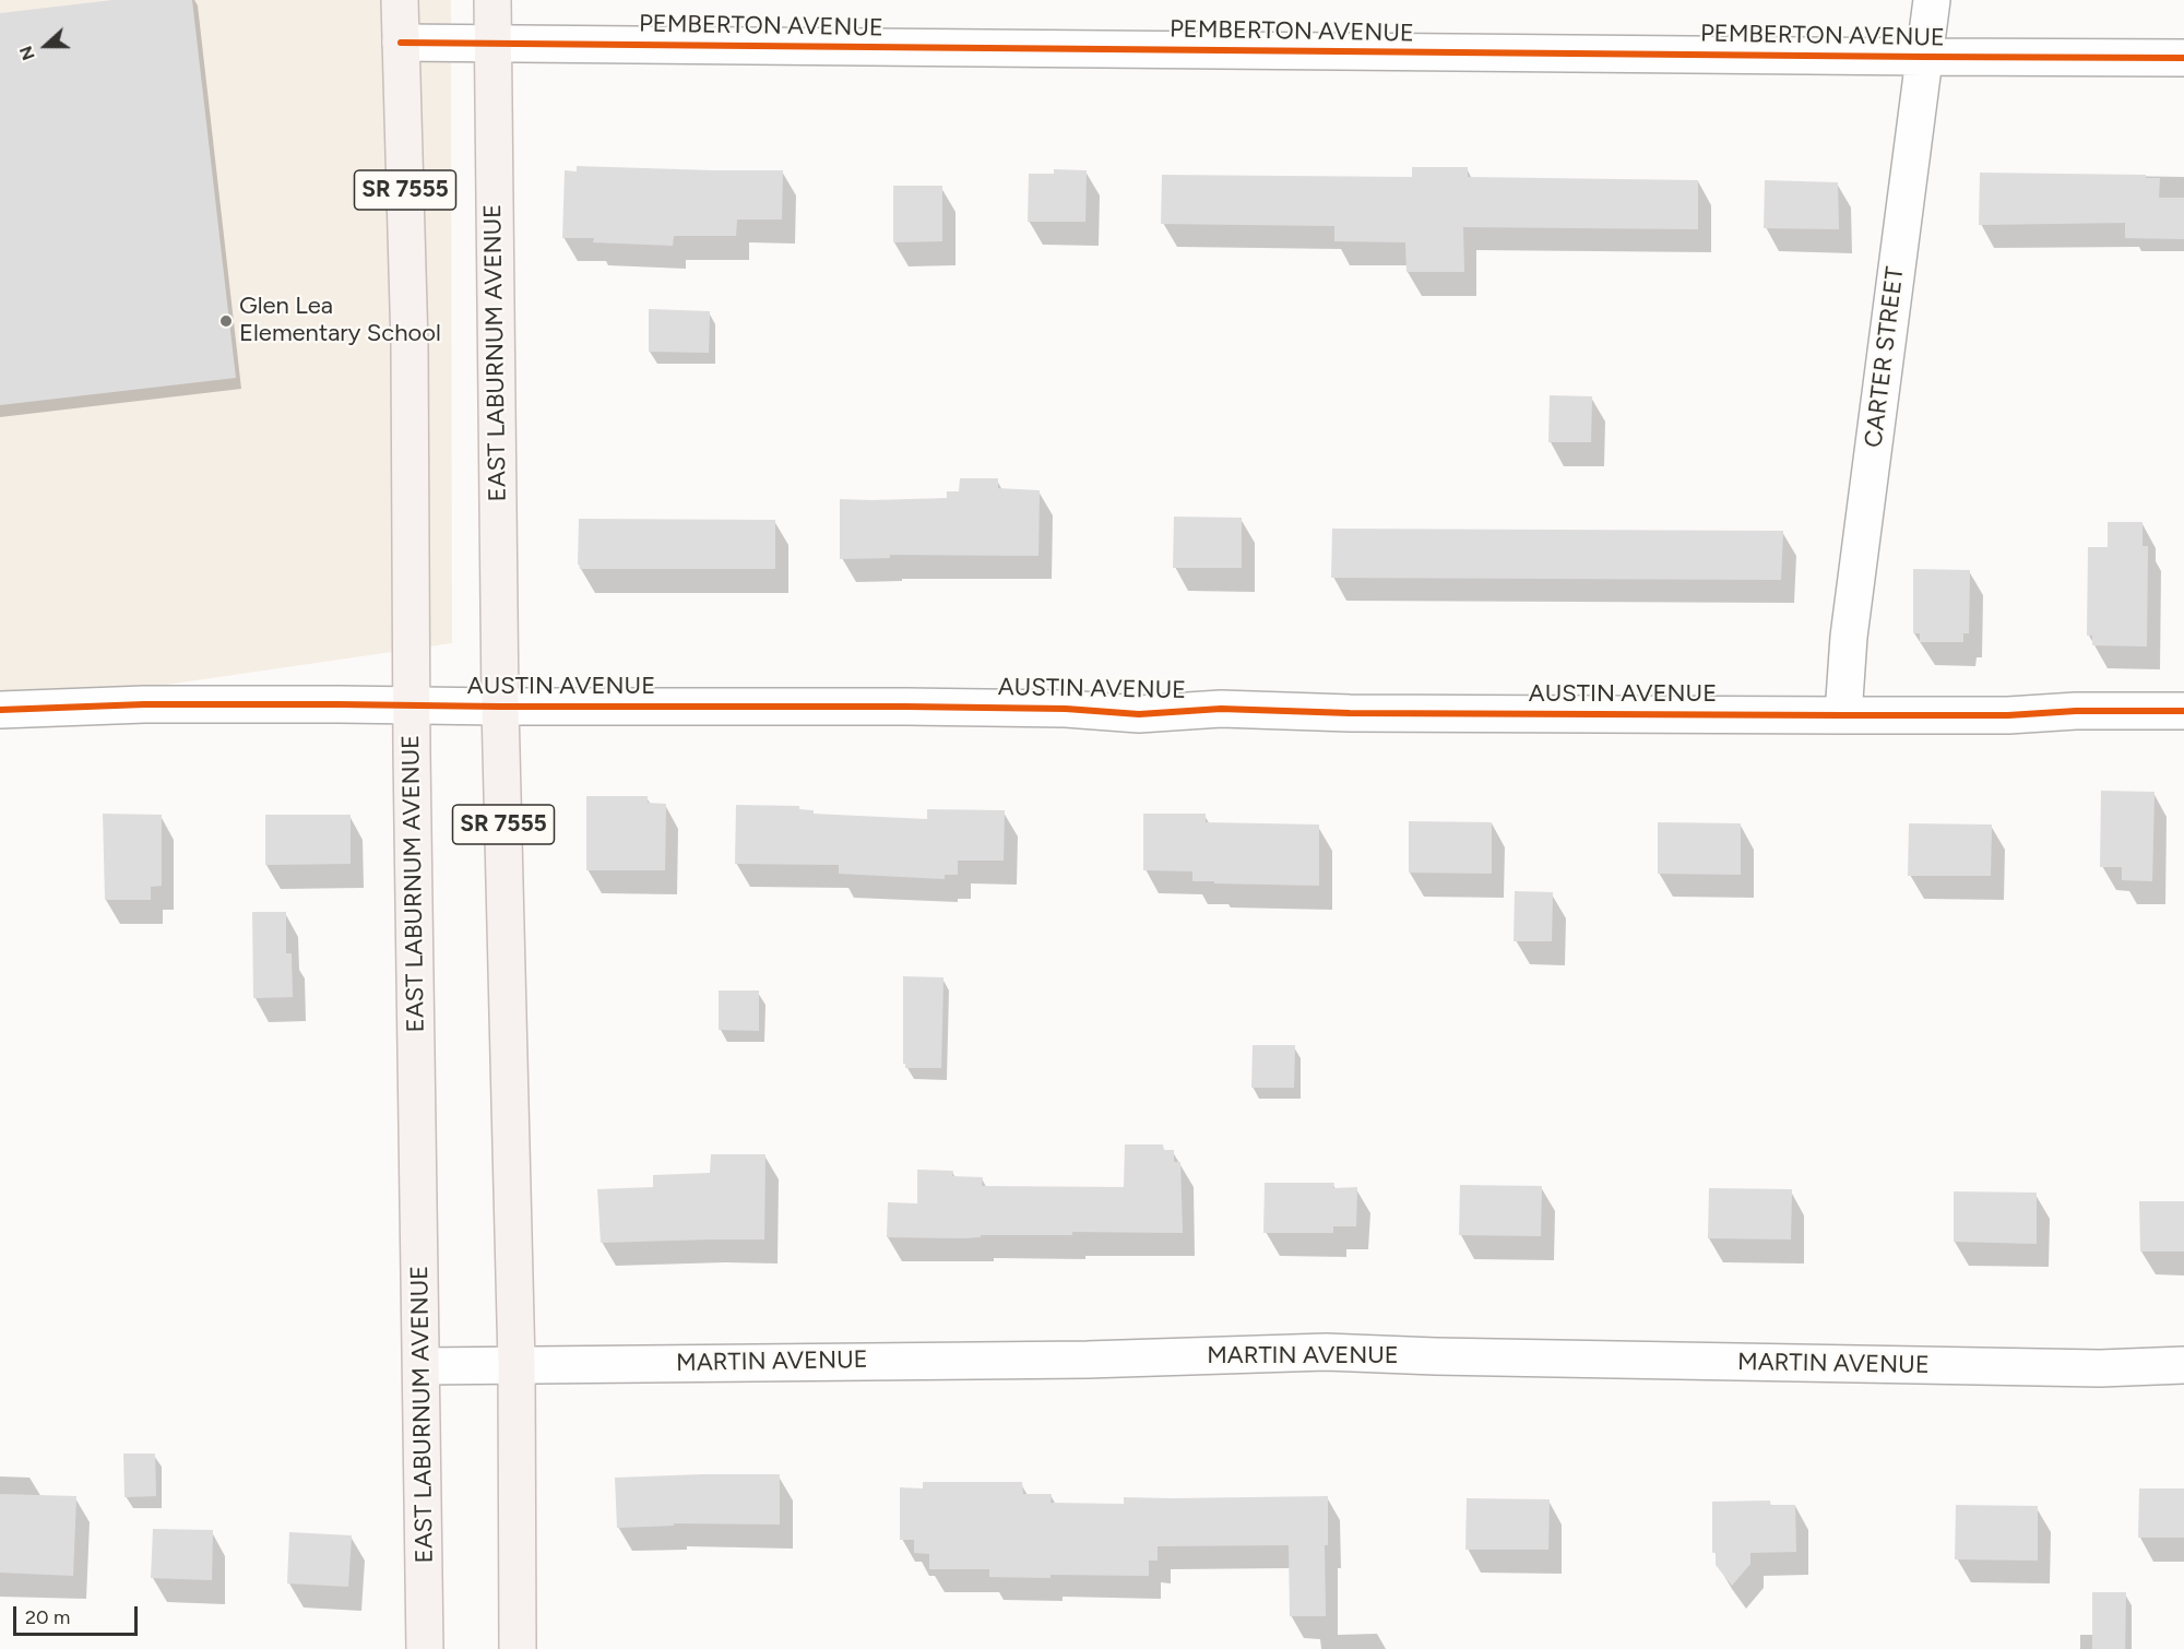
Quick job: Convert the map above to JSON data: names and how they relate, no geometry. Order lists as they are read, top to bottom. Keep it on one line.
{"streets":{"main road":["SR 7555","EAST LABURNUM AVENUE"],"street":["PEMBERTON AVENUE","CARTER STREET","AUSTIN AVENUE","MARTIN AVENUE"]},"crossings":[["PEMBERTON AVENUE","EAST LABURNUM AVENUE"],["PEMBERTON AVENUE","CARTER STREET"],["EAST LABURNUM AVENUE","AUSTIN AVENUE"],["EAST LABURNUM AVENUE","MARTIN AVENUE"],["CARTER STREET","AUSTIN AVENUE"]],"places":["Glen Lea Elementary School"],"scale_bar":"20 m","north":"left"}
